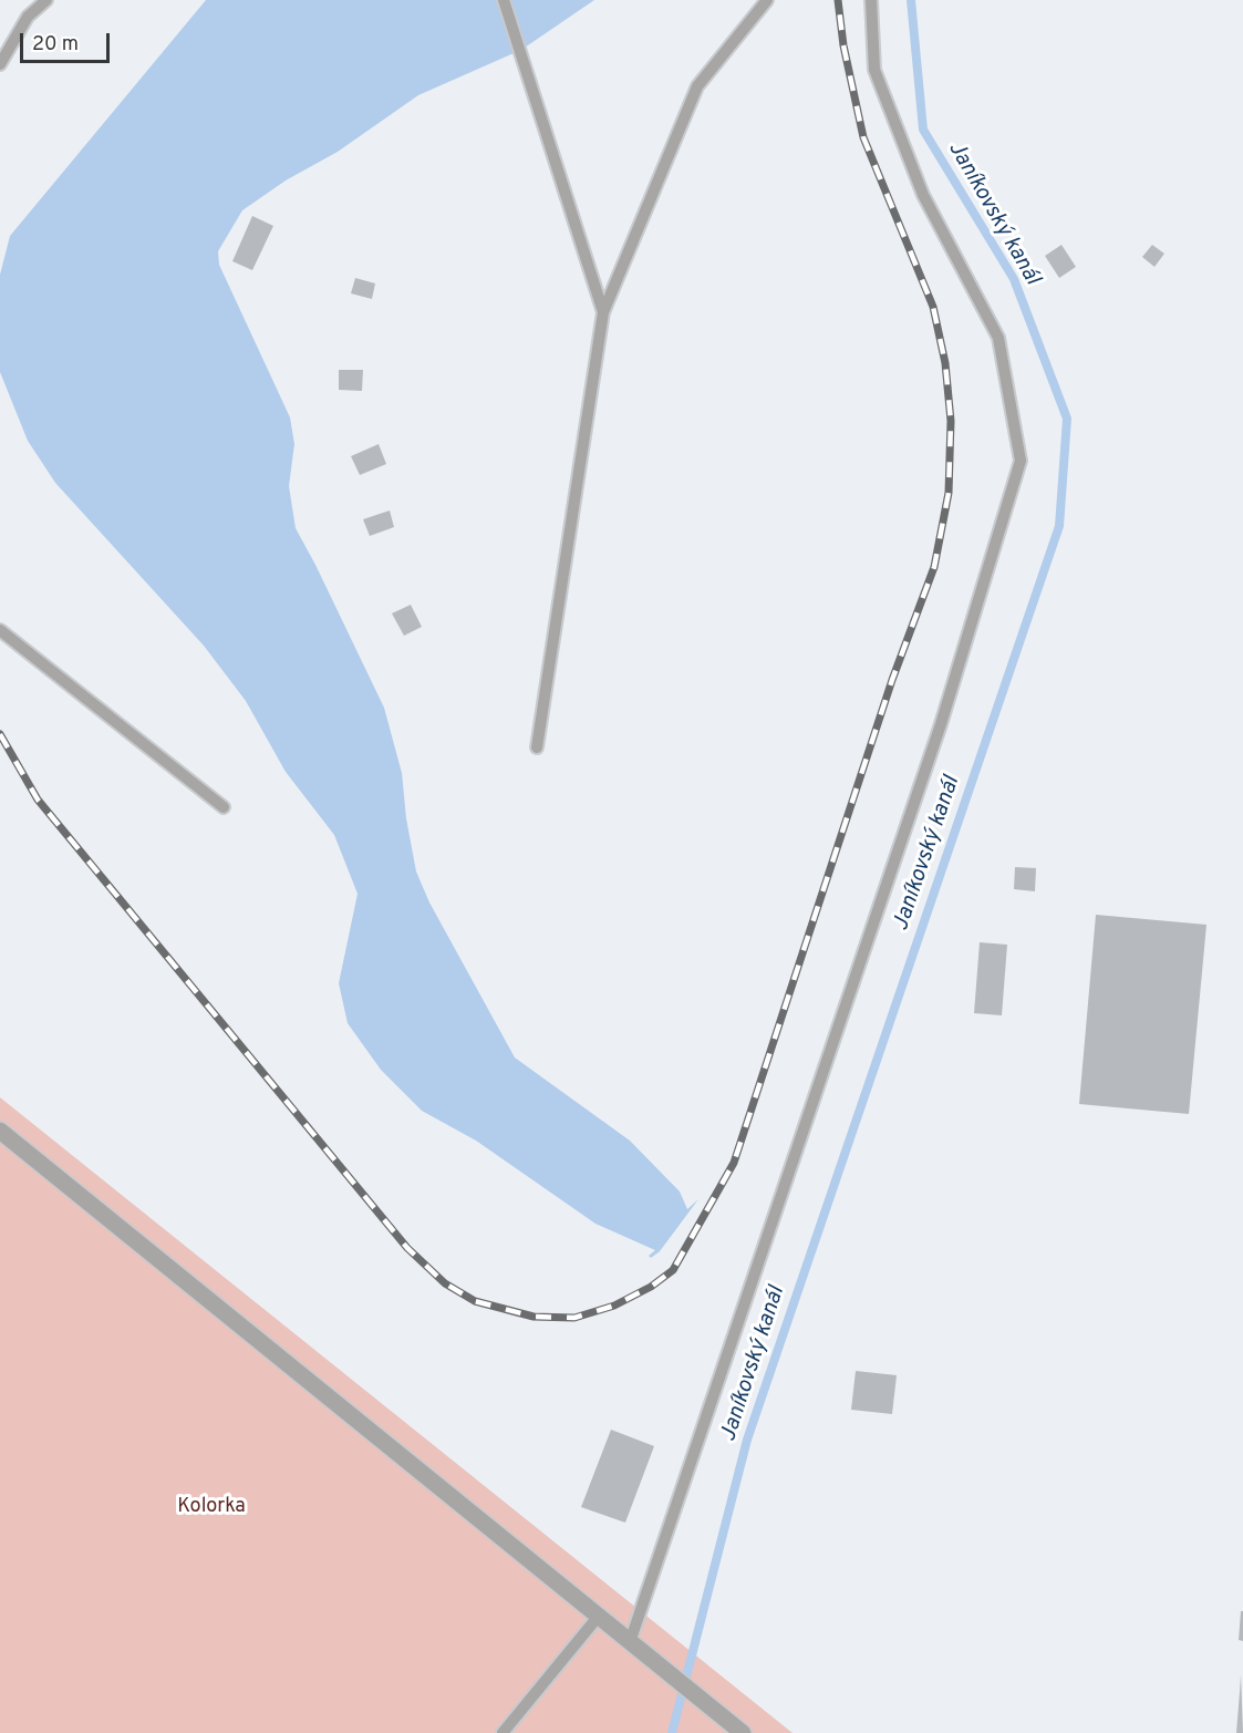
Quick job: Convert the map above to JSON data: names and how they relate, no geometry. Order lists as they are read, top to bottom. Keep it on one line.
{"water":["Janíkovský kanál"],"parks":["Kolorka"],"scale_bar":"20 m"}
